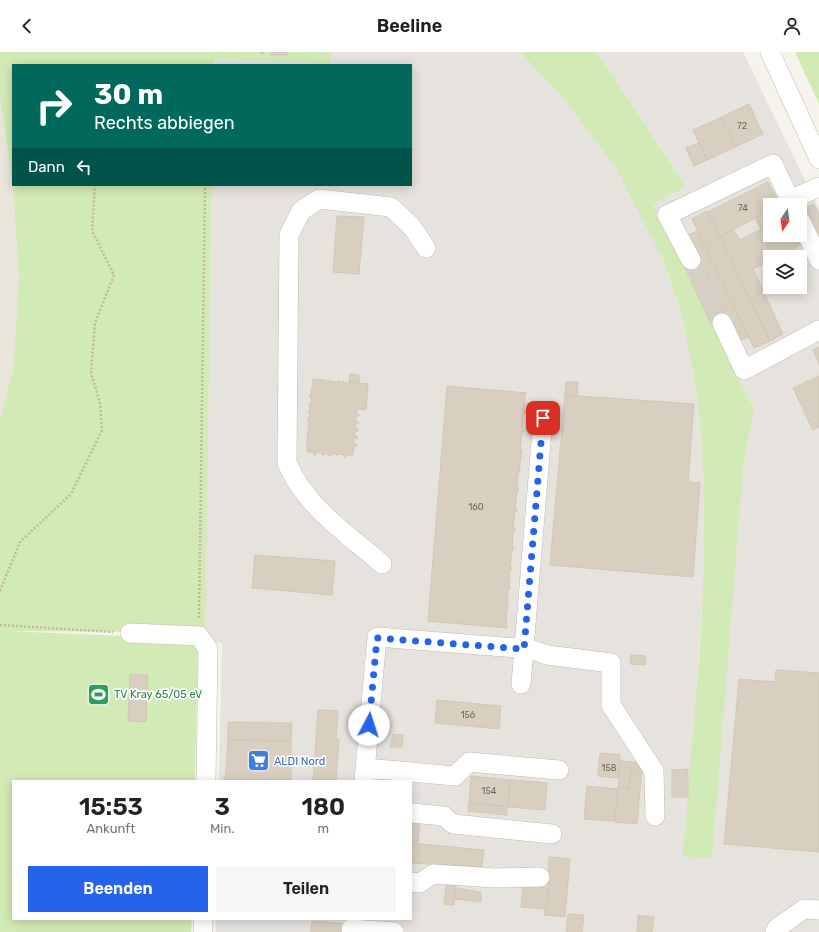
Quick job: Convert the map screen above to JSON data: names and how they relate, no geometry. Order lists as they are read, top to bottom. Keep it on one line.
{"places":{"sports":["TV Kray 65/05 eV"],"supermarket":["ALDI Nord"]},"house_numbers":["72","74","160","156","158","154"],"north":"bottom","page":{"header":"Beeline","turn":["30 m","Rechts abbiegen"],"then":"Dann","eta":["15:53","Ankunft","3","Min.","180","m"],"buttons":["Beenden","Teilen"]}}
